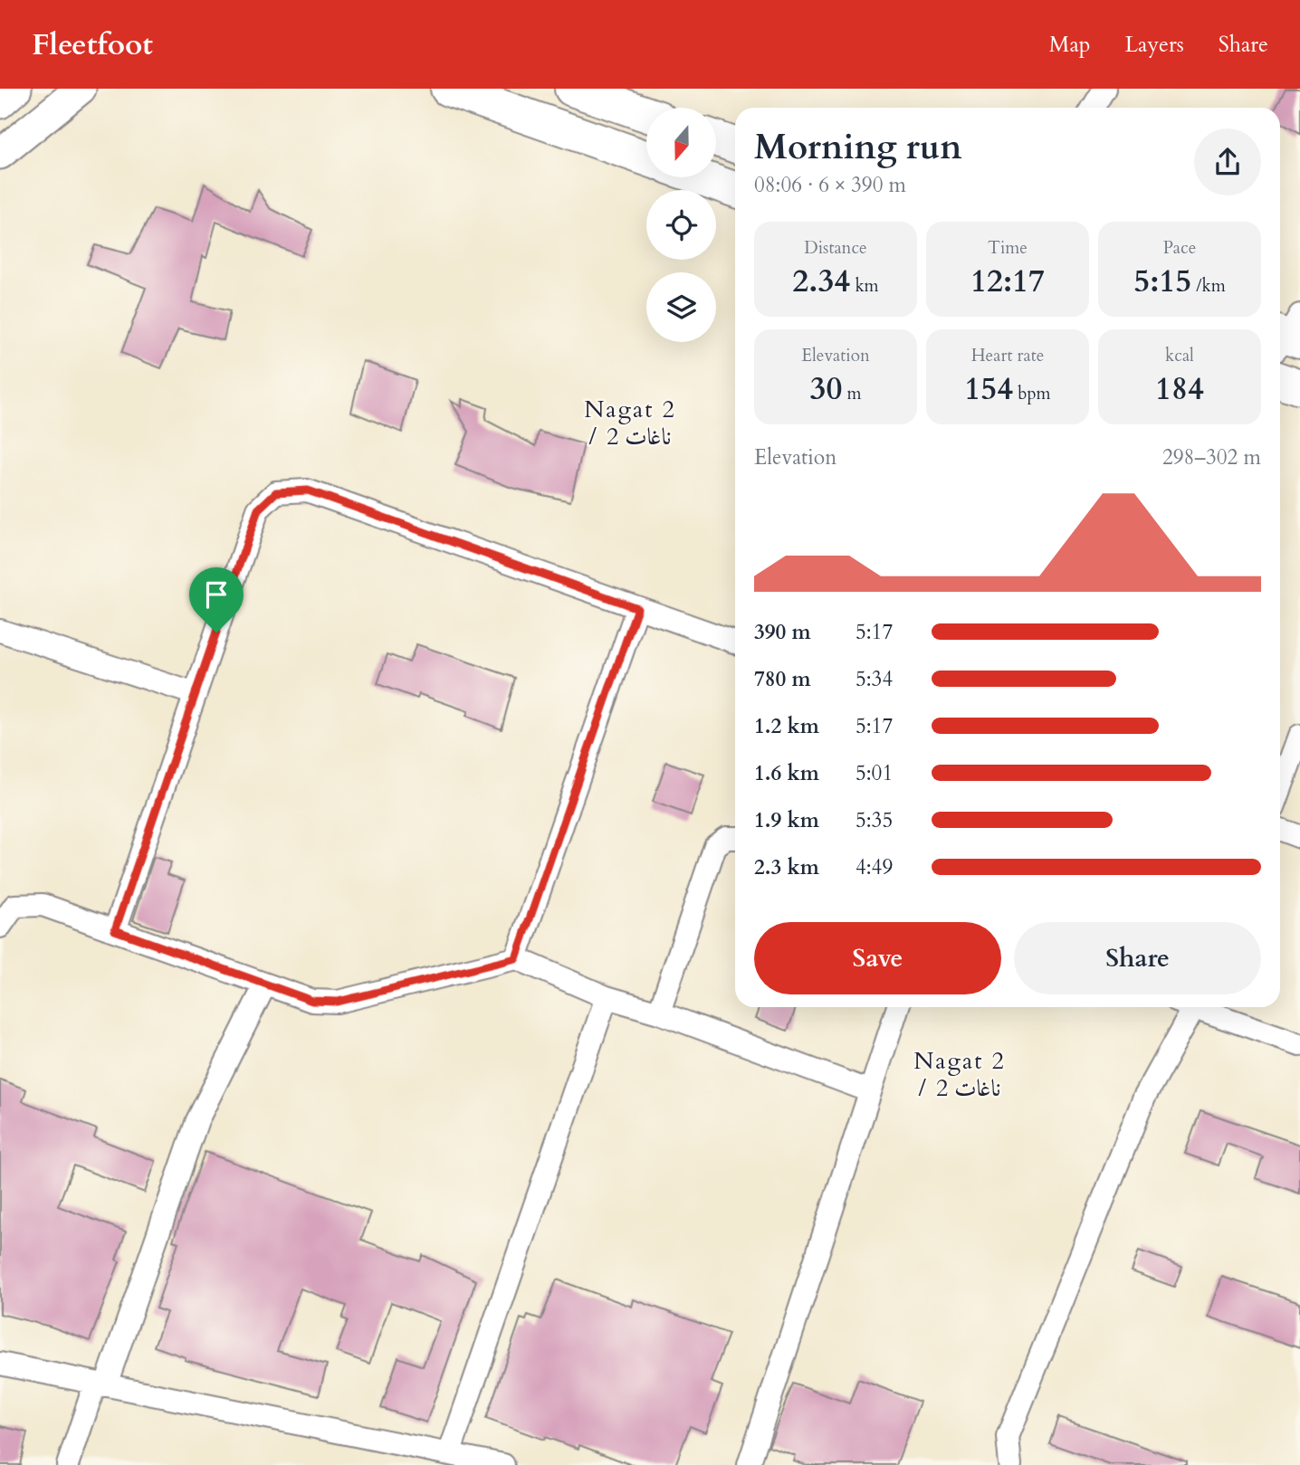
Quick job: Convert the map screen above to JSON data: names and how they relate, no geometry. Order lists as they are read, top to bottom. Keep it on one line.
{"districts":["Nagat 2 / ناغات 2","Nagat 2 / ناغات 2"],"north":"bottom","page":{"header":"Fleetfoot","nav":["Map","Layers","Share"],"heading":["Morning run","08:06 · 6 × 390 m"],"stats":[["Distance","2.34 km"],["Time","12:17"],["Pace","5:15 /km"],["Elevation","30 m"],["Heart rate","154 bpm"],["kcal","184"]],"chart":["Elevation","298–302 m"],"list":[{"name":"390 m","note":"5:17"},{"name":"780 m","note":"5:34"},{"name":"1.2 km","note":"5:17"},{"name":"1.6 km","note":"5:01"},{"name":"1.9 km","note":"5:35"},{"name":"2.3 km","note":"4:49"}],"buttons":["Save","Share"]}}
